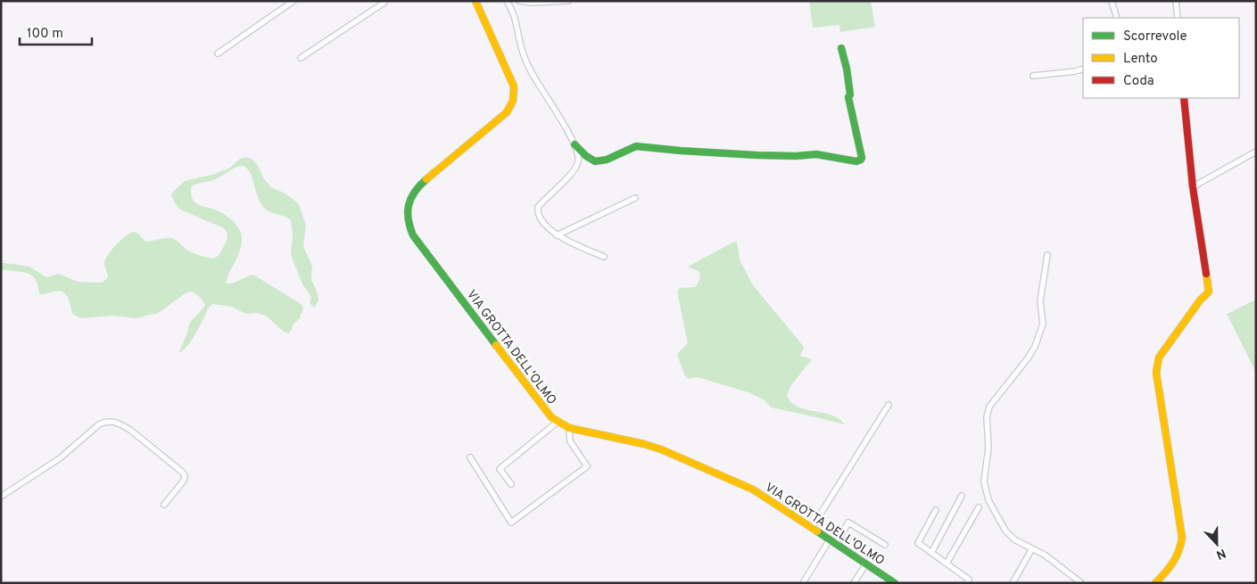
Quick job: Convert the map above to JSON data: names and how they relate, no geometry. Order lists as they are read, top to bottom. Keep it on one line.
{"streets":{"street":["VIA GROTTA DELL'OLMO"]},"legend":["Scorrevole","Lento","Coda"],"scale_bar":"100 m","north":"bottom"}
